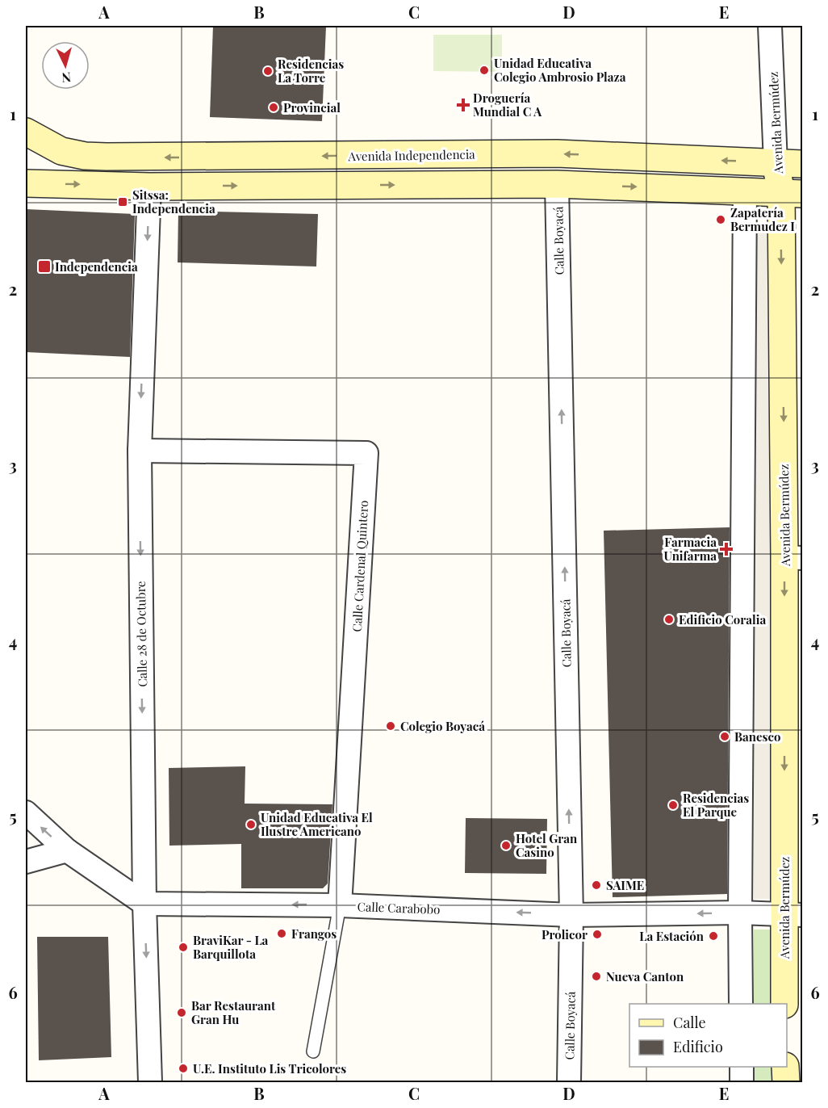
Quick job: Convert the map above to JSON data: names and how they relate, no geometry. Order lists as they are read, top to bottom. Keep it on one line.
{"streets":{"street":["Avenida Bermúdez","Avenida Independencia","Calle Boyacá","Calle Cardenal Quintero","Calle 28 de Octubre","Calle Carabobo"]},"crossings":[["Avenida Bermúdez","Avenida Independencia"],["Avenida Bermúdez","Calle Carabobo"],["Calle Boyacá","Calle Carabobo"],["Calle Cardenal Quintero","Calle 28 de Octubre"],["Calle Cardenal Quintero","Calle Carabobo"],["Calle 28 de Octubre","Calle Carabobo"]],"one_way":["Calle 28 de Octubre","Calle Carabobo"],"places":{"other":["Unidad Educativa Colegio Ambrosio Plaza","Residencias La Torre","Provincial","Zapatería Bermudez I","Edificio Coralia","Colegio Boyacá","Banesco","Residencias El Parque","Unidad Educativa El Ilustre Americano","Hotel Gran Casino","SAIME","Frangos","Prolicor","La Estación","BraviKar - La Barquillota","Nueva Canton","Bar Restaurant Gran Hu","U.E. Instituto Lis Tricolores"],"health":["Droguería Mundial C A","Farmacia Unifarma"],"transit":["Sitssa: Independencia","Independencia"]},"legend":["Calle","Edificio"],"north":"bottom","grid":{"columns":["A","B","C","D","E"],"rows":["1","2","3","4","5","6"]}}
